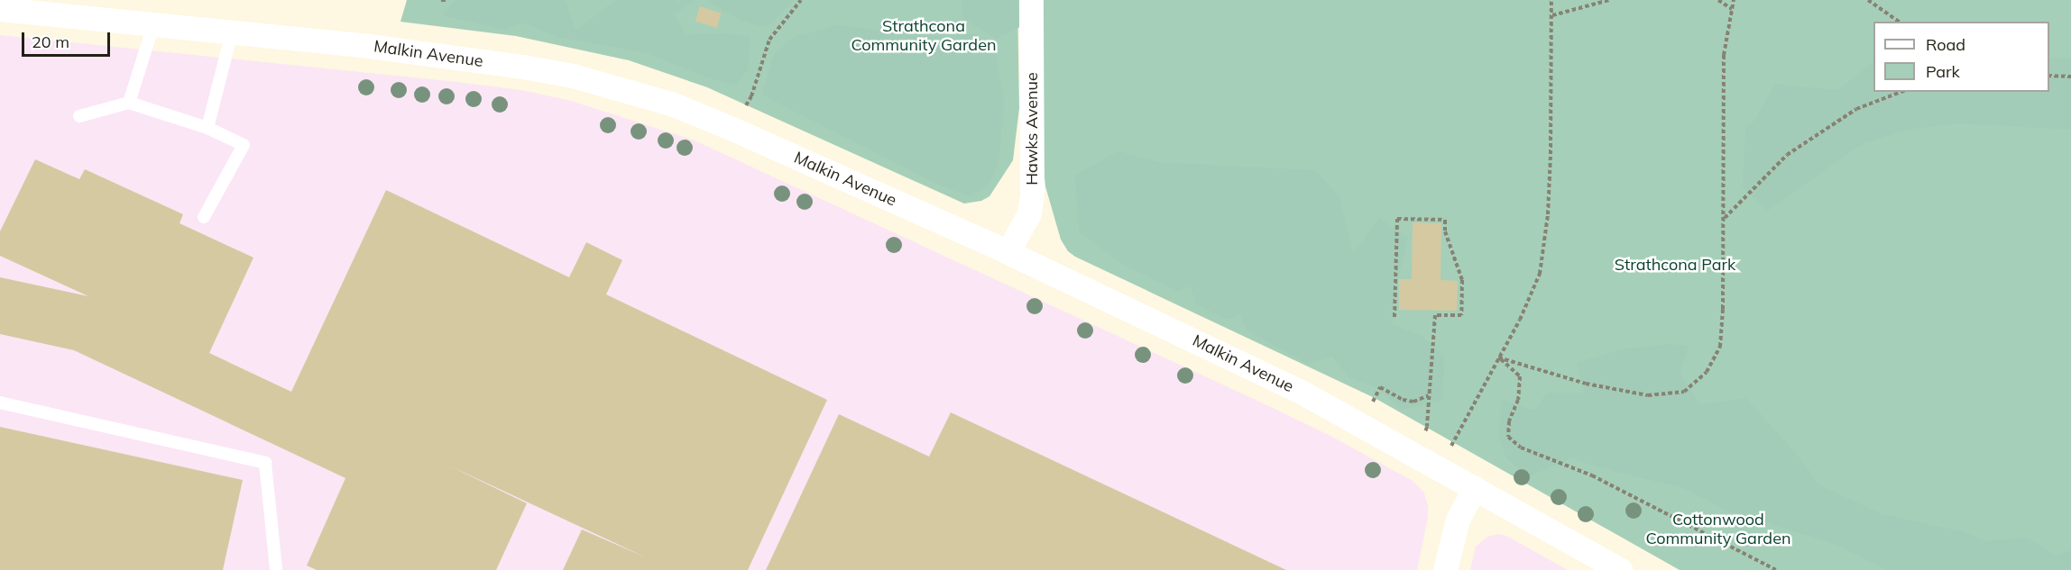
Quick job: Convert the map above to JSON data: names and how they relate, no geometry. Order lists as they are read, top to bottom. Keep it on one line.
{"streets":{"street":["Malkin Avenue","Hawks Avenue"]},"crossings":[["Malkin Avenue","Hawks Avenue"]],"parks":["Strathcona Community Garden","Strathcona Park","Cottonwood Community Garden"],"legend":["Road","Park"],"scale_bar":"20 m"}
